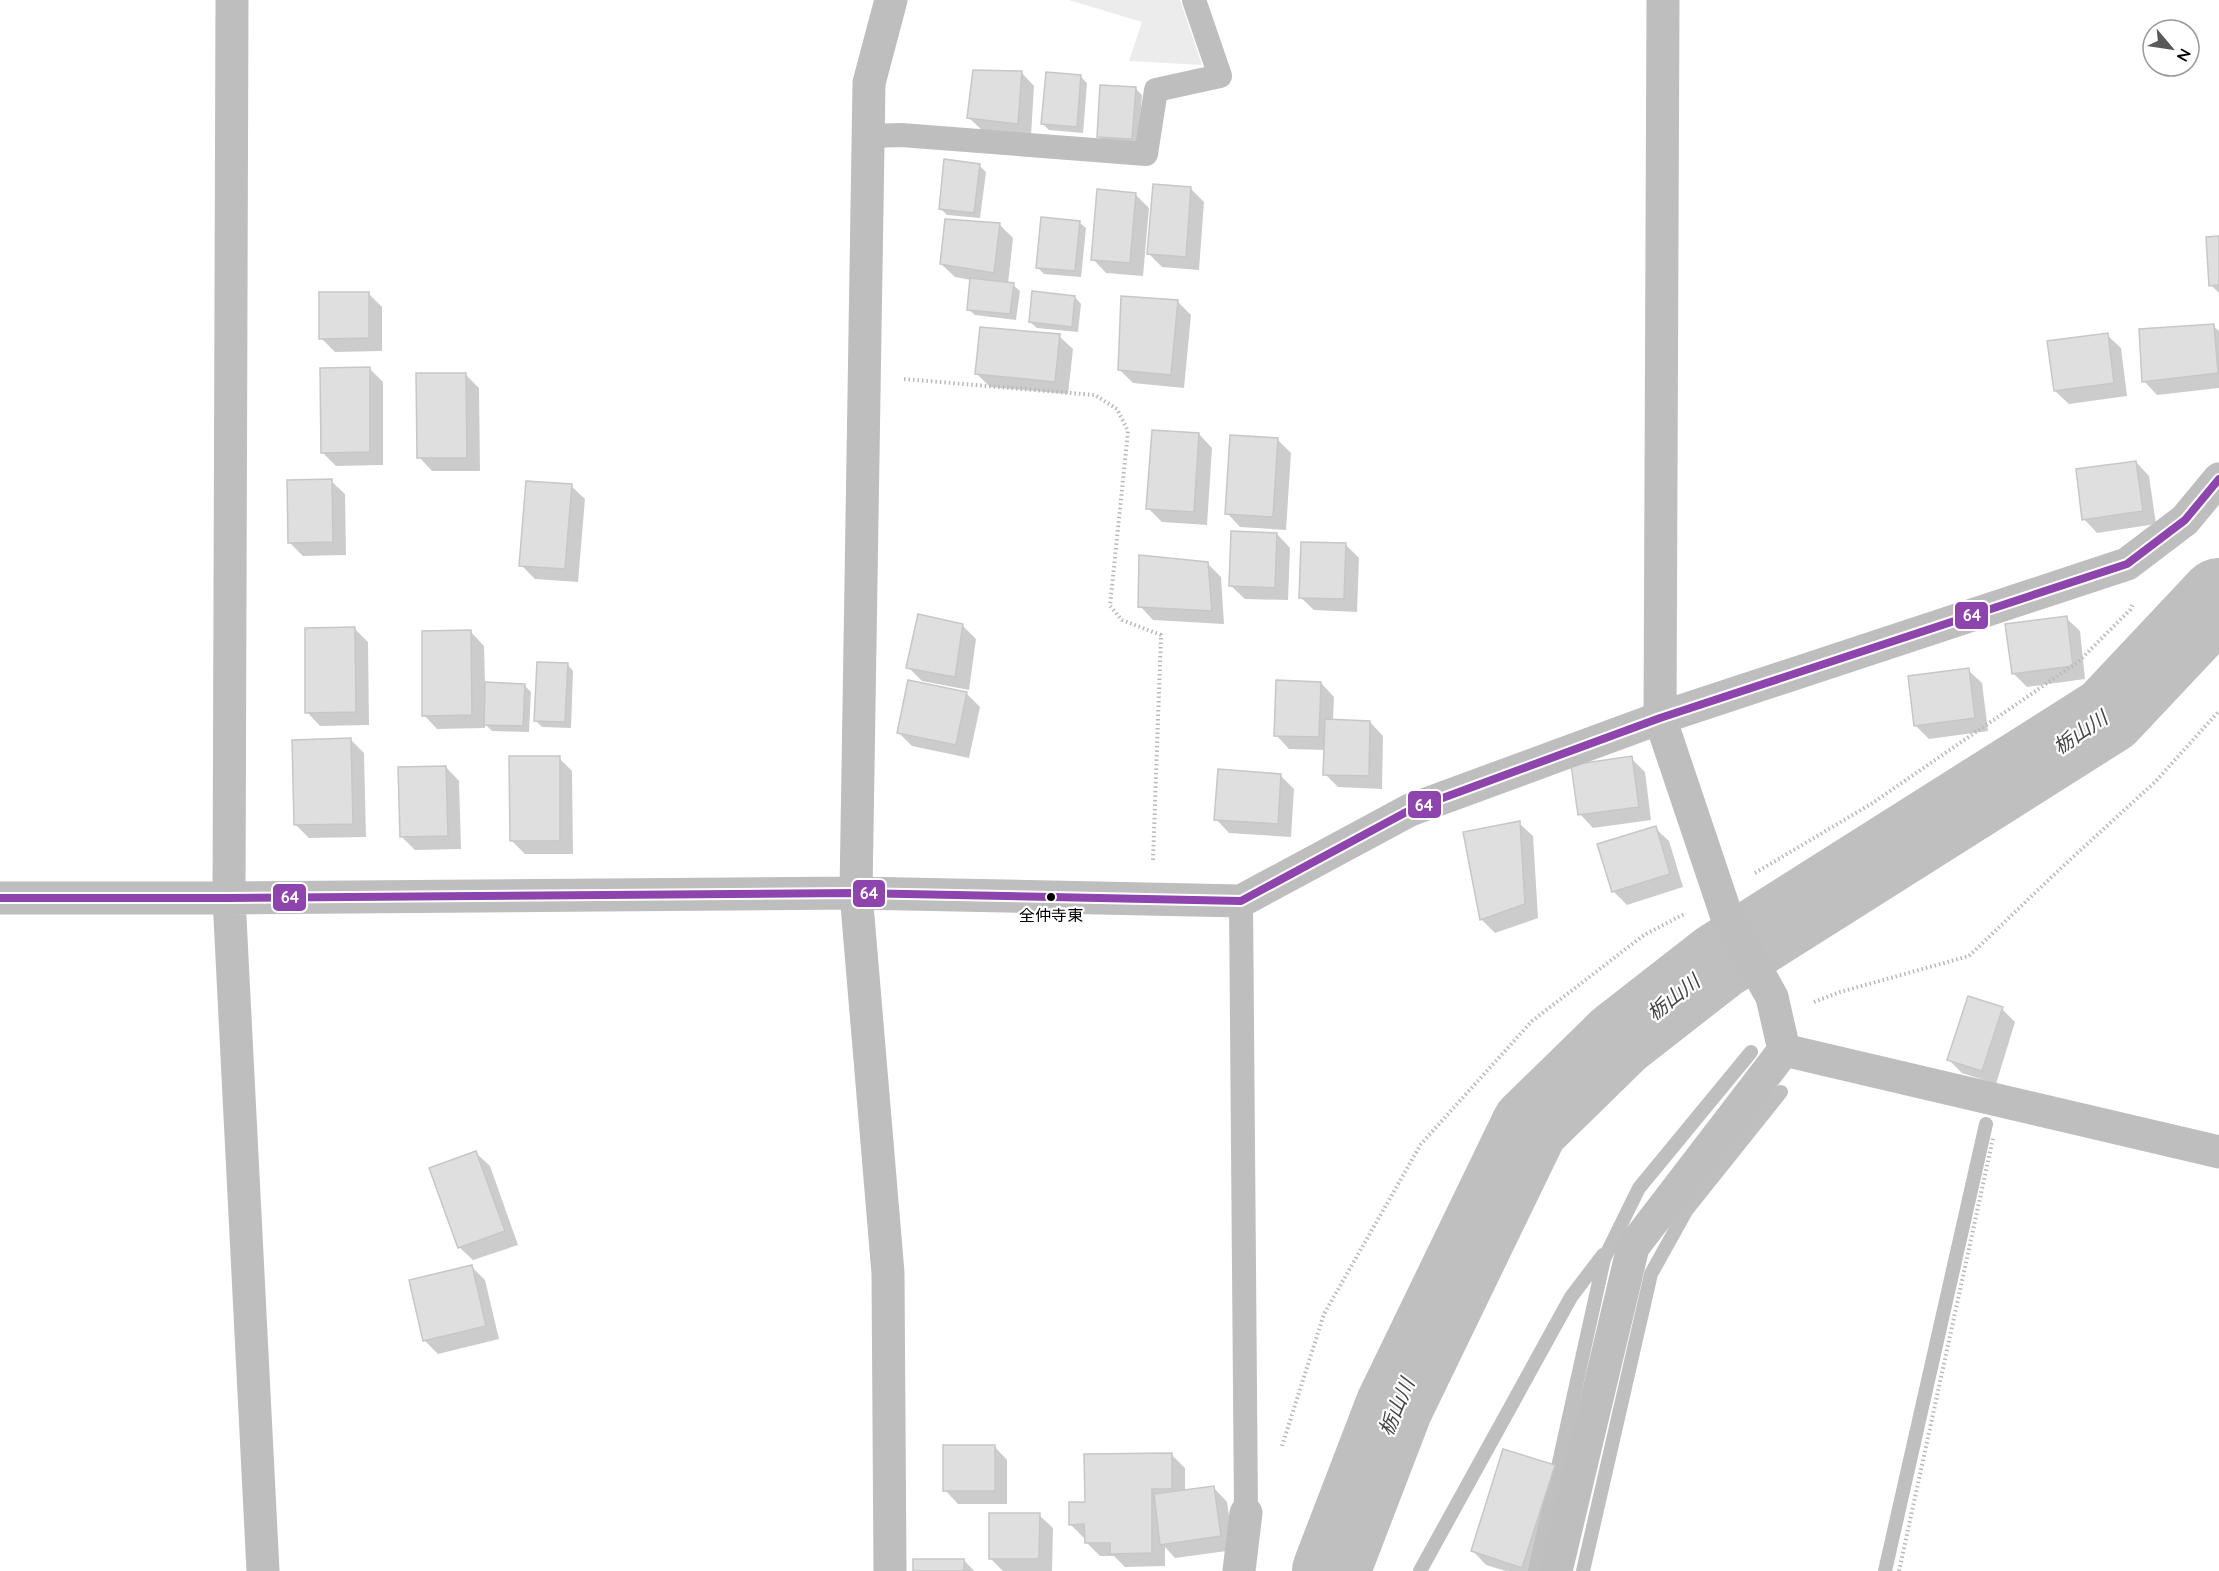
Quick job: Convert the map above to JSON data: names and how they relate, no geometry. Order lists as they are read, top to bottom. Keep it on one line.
{"water":["栃山川"],"places":["全仲寺東"],"lines":["transit line 64"],"north":"bottom right"}
